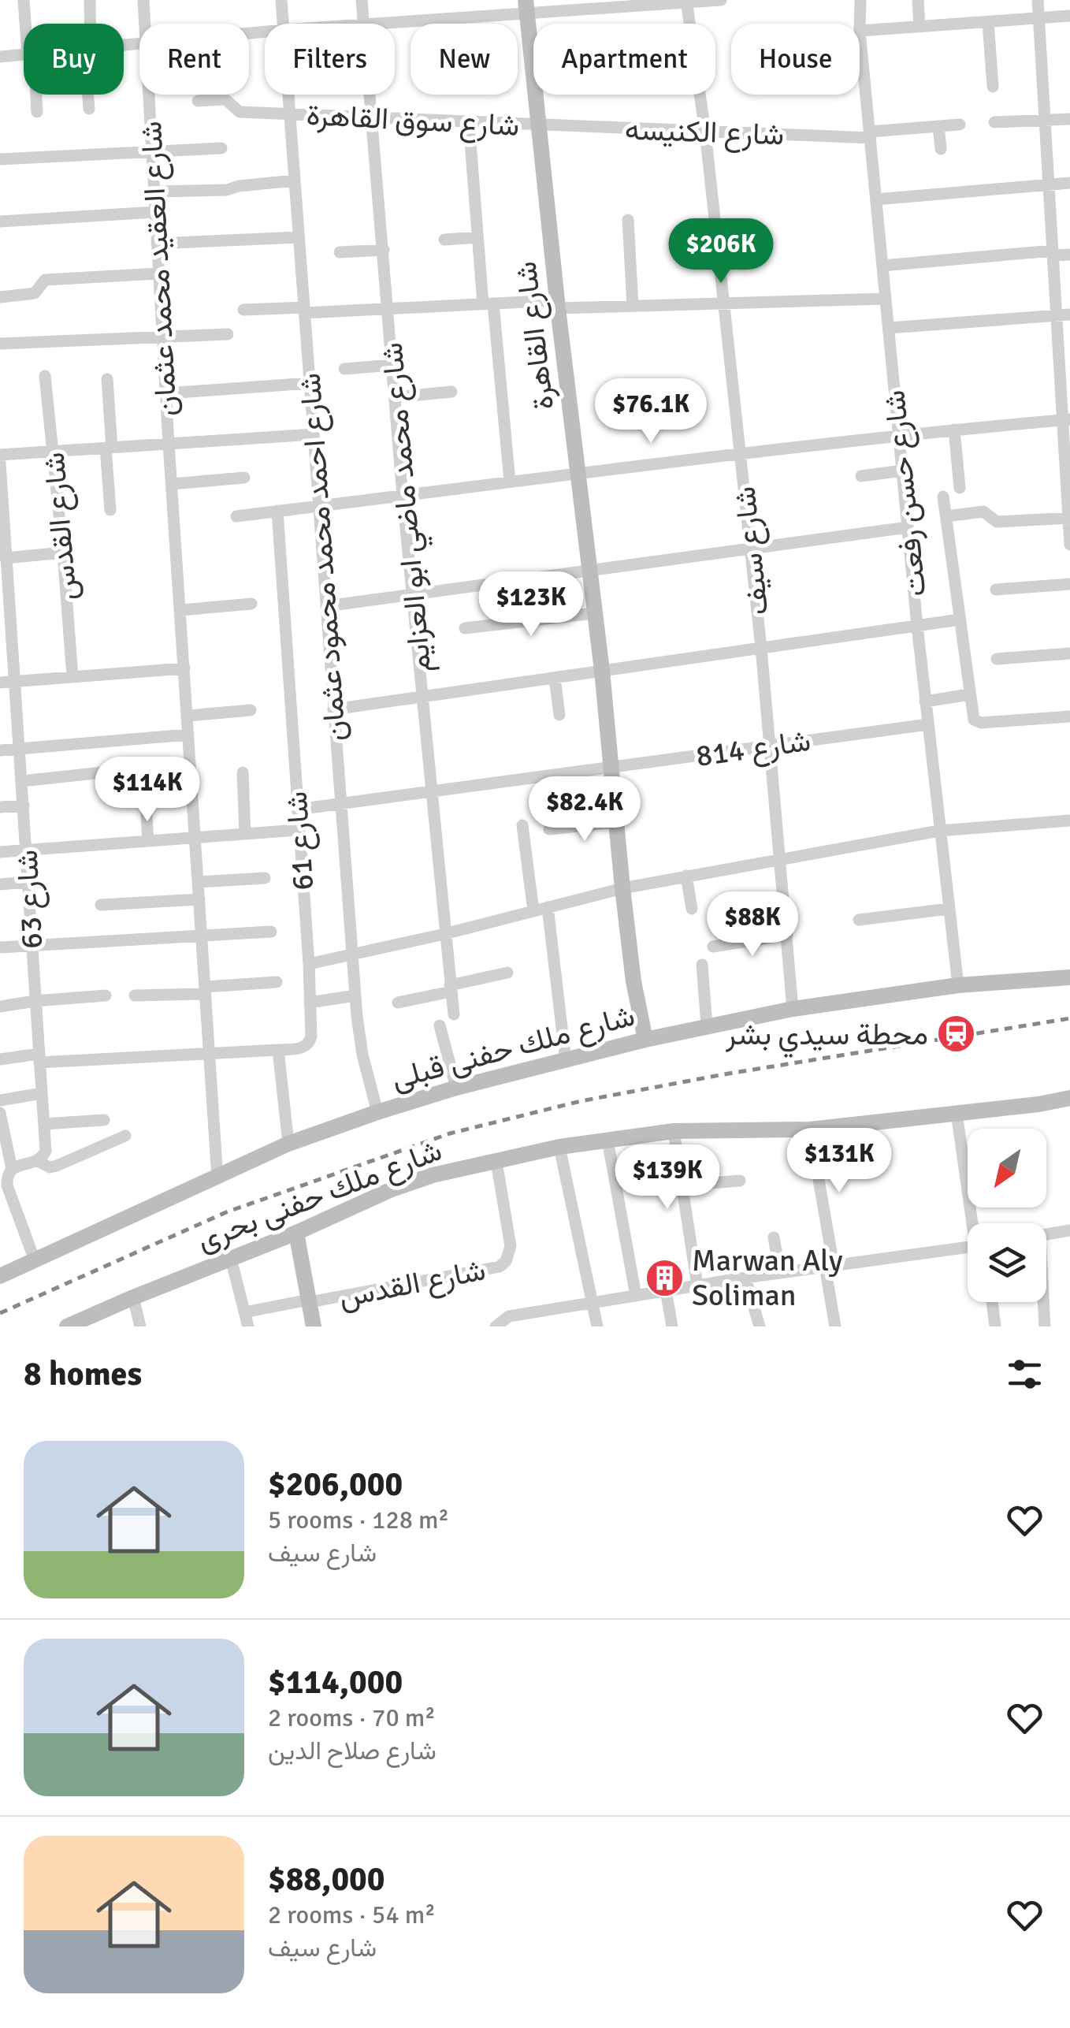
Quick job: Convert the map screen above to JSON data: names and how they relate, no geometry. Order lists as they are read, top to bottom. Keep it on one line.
{"streets":{"street":["شارع سوق القاهرة","شارع الكنيسه","شارع العقيد محمد عثمان","شارع القاهرة","شارع حسن رفعت","شارع محمد ماضي ابو العزايم","شارع القدس","شارع سيف","شارع احمد محمد محمود عثمان","شارع 814","شارع 61","شارع 63","شارع ملك حفنى قبلى","شارع ملك حفنى بحرى"]},"crossings":[["شارع سوق القاهرة","شارع الكنيسه"],["شارع سوق القاهرة","شارع القاهرة"],["شارع سوق القاهرة","شارع محمد ماضي ابو العزايم"],["شارع سوق القاهرة","شارع احمد محمد محمود عثمان"],["شارع الكنيسه","شارع القاهرة"],["شارع الكنيسه","شارع حسن رفعت"],["شارع الكنيسه","شارع سيف"],["شارع العقيد محمد عثمان","شارع ملك حفنى قبلى"],["شارع القاهرة","شارع 814"],["شارع القاهرة","شارع ملك حفنى قبلى"],["شارع حسن رفعت","شارع 814"],["شارع حسن رفعت","شارع ملك حفنى قبلى"],["شارع محمد ماضي ابو العزايم","شارع 814"],["شارع القدس","شارع ملك حفنى بحرى"],["شارع سيف","شارع 814"],["شارع سيف","شارع ملك حفنى قبلى"],["شارع احمد محمد محمود عثمان","شارع 814"],["شارع احمد محمد محمود عثمان","شارع ملك حفنى قبلى"],["شارع 814","شارع 61"]],"places":{"station":["محطة سيدي بشر"],"building":["Marwan Aly Soliman"]},"north":"bottom left","page":{"chip":["Buy","Rent","Filters","New","Apartment","House"],"price":["$206K","$76.1K","$123K","$114K","$82.4K","$88K","$131K","$139K"],"heading":"8 homes","list":[{"name":"$206,000","note":"5 rooms · 128 m² · شارع سيف"},{"name":"$114,000","note":"2 rooms · 70 m² · شارع صلاح الدين"},{"name":"$88,000","note":"2 rooms · 54 m² · شارع سيف"}]}}
